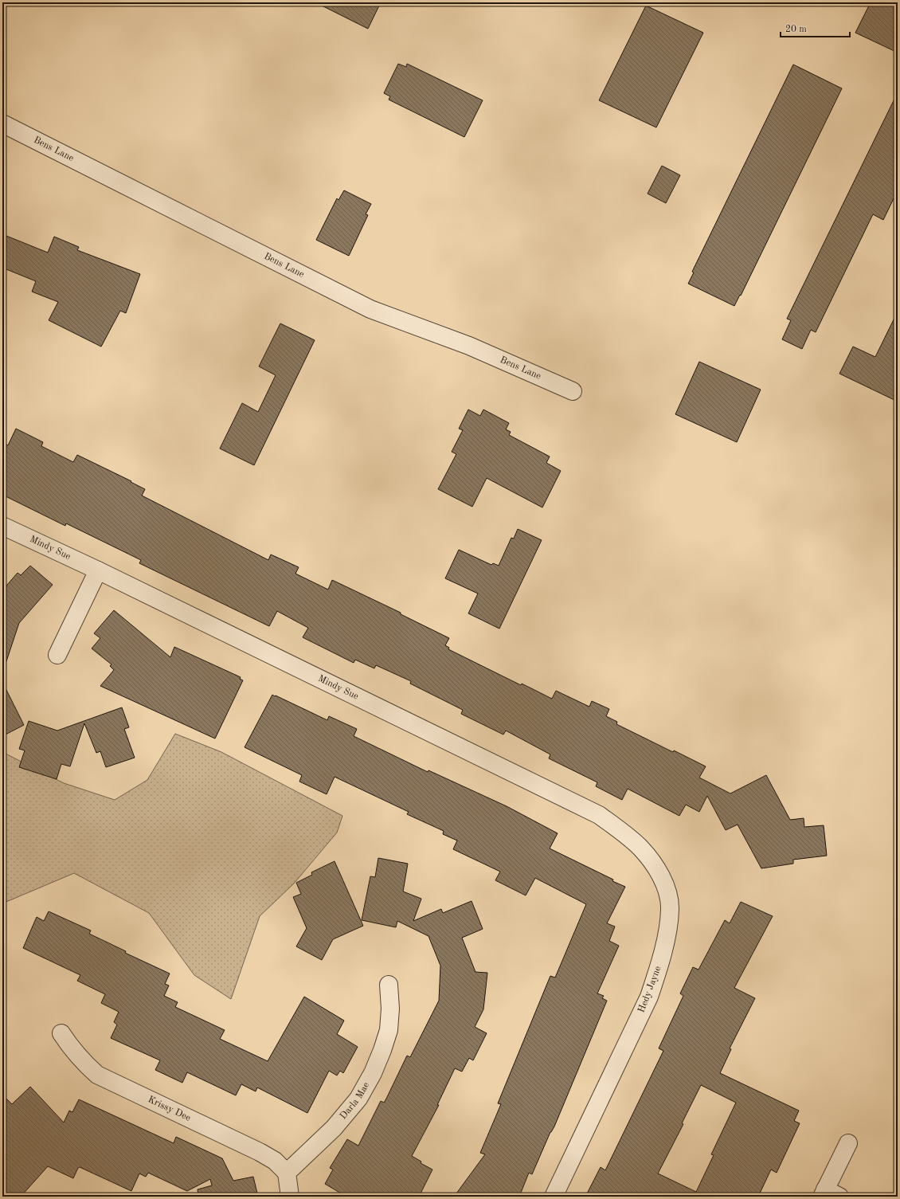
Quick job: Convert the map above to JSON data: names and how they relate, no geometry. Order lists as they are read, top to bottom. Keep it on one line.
{"streets":{"street":["Bens Lane","Mindy Sue","Hedy Jayne","Darla Mae","Krissy Dee"]},"crossings":[["Mindy Sue","Hedy Jayne"],["Darla Mae","Krissy Dee"]],"scale_bar":"20 m"}
